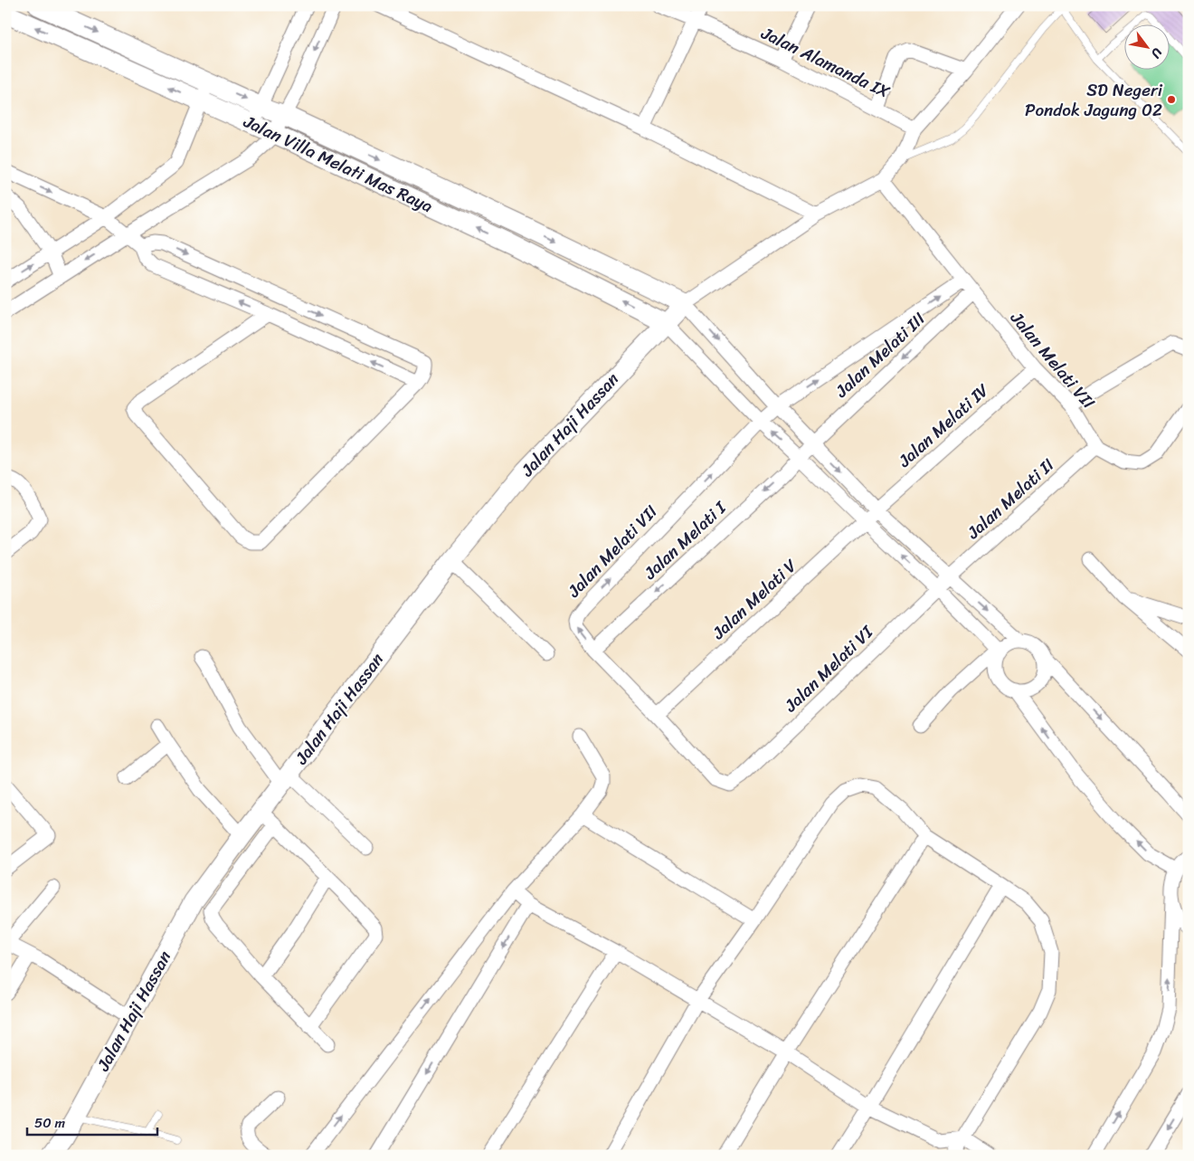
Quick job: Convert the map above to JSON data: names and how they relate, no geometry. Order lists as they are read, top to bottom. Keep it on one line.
{"streets":{"street":["Jalan Alamanda IX","Jalan Villa Melati Mas Raya","Jalan Melati III","Jalan Melati VII","Jalan Haji Hassan","Jalan Melati IV","Jalan Melati II","Jalan Melati I","Jalan Melati V","Jalan Melati VI"]},"crossings":[["Jalan Villa Melati Mas Raya","Jalan Haji Hassan"],["Jalan Melati III","Jalan Melati VII"],["Jalan Melati III","Jalan Melati I"],["Jalan Melati VII","Jalan Melati IV"],["Jalan Melati VII","Jalan Melati II"],["Jalan Melati VII","Jalan Melati I"],["Jalan Melati VII","Jalan Melati V"],["Jalan Melati VII","Jalan Melati VI"],["Jalan Melati IV","Jalan Melati V"],["Jalan Melati II","Jalan Melati VI"]],"one_way":["Jalan Melati I"],"places":["SD Negeri Pondok Jagung 02"],"scale_bar":"50 m","north":"bottom right"}
